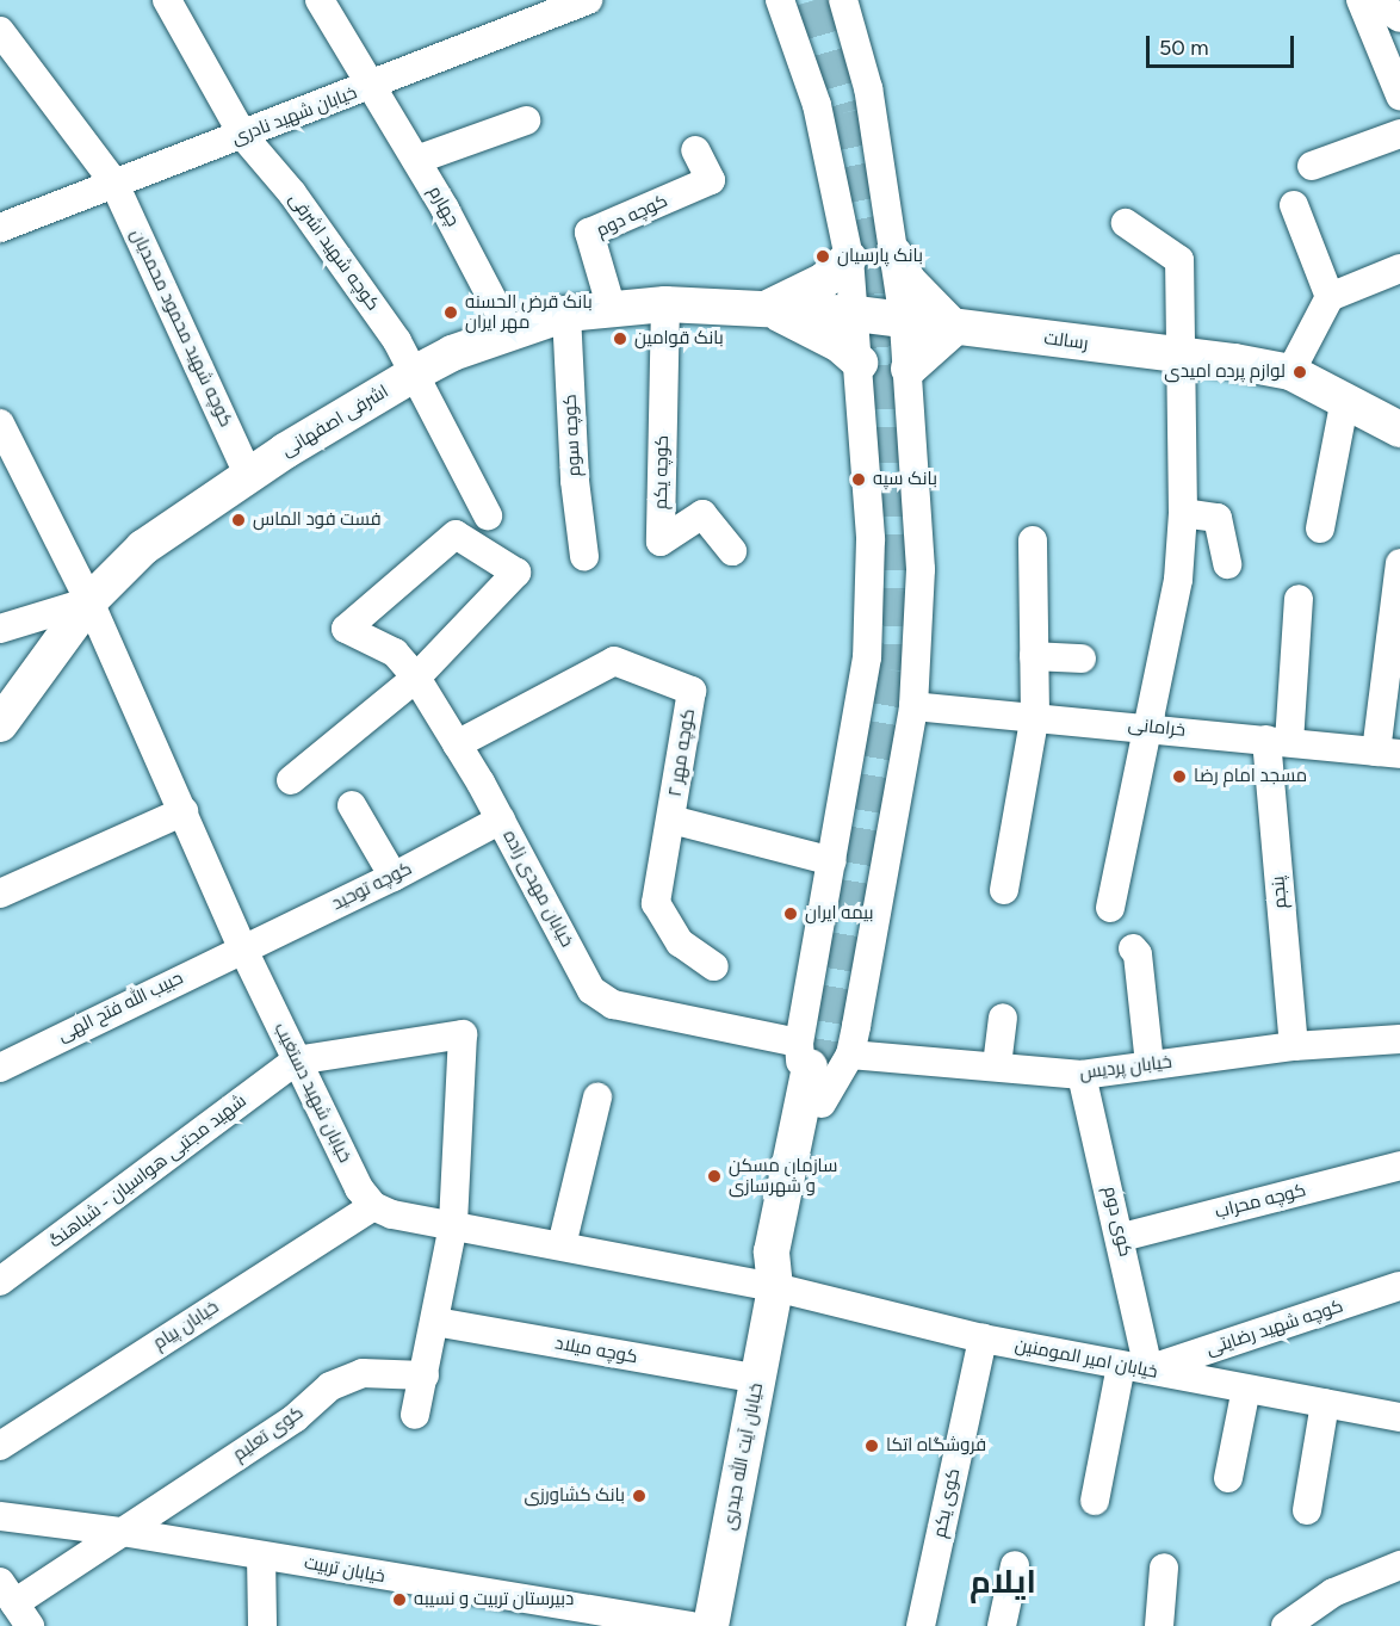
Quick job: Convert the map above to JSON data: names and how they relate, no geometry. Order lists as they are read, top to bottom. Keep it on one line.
{"streets":{"main road":["رسالت","اشرفی اصفهانی","خیابان آیت الله حیدری"],"street":["خیابان شهید نادری","چهارم","کوچه دوم","کوچه شهید اشرفی","کوچه شهید محمود محمدیان","کوچه سوم","کوچه یکم","خرامانی","کوچه مهر ۲","کوچه توحید","خیابان مهدی زاده","پنجم","حبیب الله فتح الهی","خیابان پردیس","خیابان شهید دستغیب","شهید مجتبی هواسیان - شباهنگ","کوچه محراب","کوی دوم","خیابان پیام","کوچه شهید رضایتی","کوچه میلاد","خیابان امیر المومنین","کوی تعلیم","کوی یکم","خیابان تربیت"]},"crossings":[["خیابان شهید نادری","چهارم"],["خیابان شهید نادری","کوچه شهید اشرفی"],["خیابان شهید نادری","کوچه شهید محمود محمدیان"],["چهارم","اشرفی اصفهانی"],["کوچه دوم","اشرفی اصفهانی"],["کوچه شهید اشرفی","اشرفی اصفهانی"],["کوچه شهید محمود محمدیان","اشرفی اصفهانی"],["رسالت","اشرفی اصفهانی"],["اشرفی اصفهانی","کوچه سوم"],["اشرفی اصفهانی","کوچه یکم"],["اشرفی اصفهانی","خیابان شهید دستغیب"],["خرامانی","پنجم"],["کوچه مهر ۲","خیابان مهدی زاده"],["کوچه توحید","خیابان مهدی زاده"],["کوچه توحید","حبیب الله فتح الهی"],["کوچه توحید","خیابان شهید دستغیب"],["خیابان مهدی زاده","خیابان پردیس"],["خیابان مهدی زاده","خیابان آیت الله حیدری"],["پنجم","خیابان پردیس"],["حبیب الله فتح الهی","خیابان شهید دستغیب"],["خیابان پردیس","کوی دوم"],["خیابان پردیس","خیابان آیت الله حیدری"],["خیابان شهید دستغیب","شهید مجتبی هواسیان - شباهنگ"],["خیابان شهید دستغیب","خیابان پیام"],["کوچه محراب","کوی دوم"],["کوی دوم","کوچه شهید رضایتی"],["کوی دوم","خیابان امیر المومنین"],["کوچه شهید رضایتی","خیابان امیر المومنین"],["کوچه میلاد","خیابان آیت الله حیدری"],["خیابان امیر المومنین","خیابان آیت الله حیدری"],["خیابان امیر المومنین","کوی یکم"],["کوی تعلیم","خیابان تربیت"]],"districts":["ایلام"],"places":["بانک پارسیان","بانک قرض الحسنه مهر ایران","بانک قوامین","لوازم پرده امیدی","بانک سپه","فست فود الماس","مسجد امام رضا","بیمه ایران","سازمان مسکن و شهرسازی","فروشگاه اتکا","بانک کشاورزی","دبیرستان تربیت و نسیبه"],"scale_bar":"50 m"}
